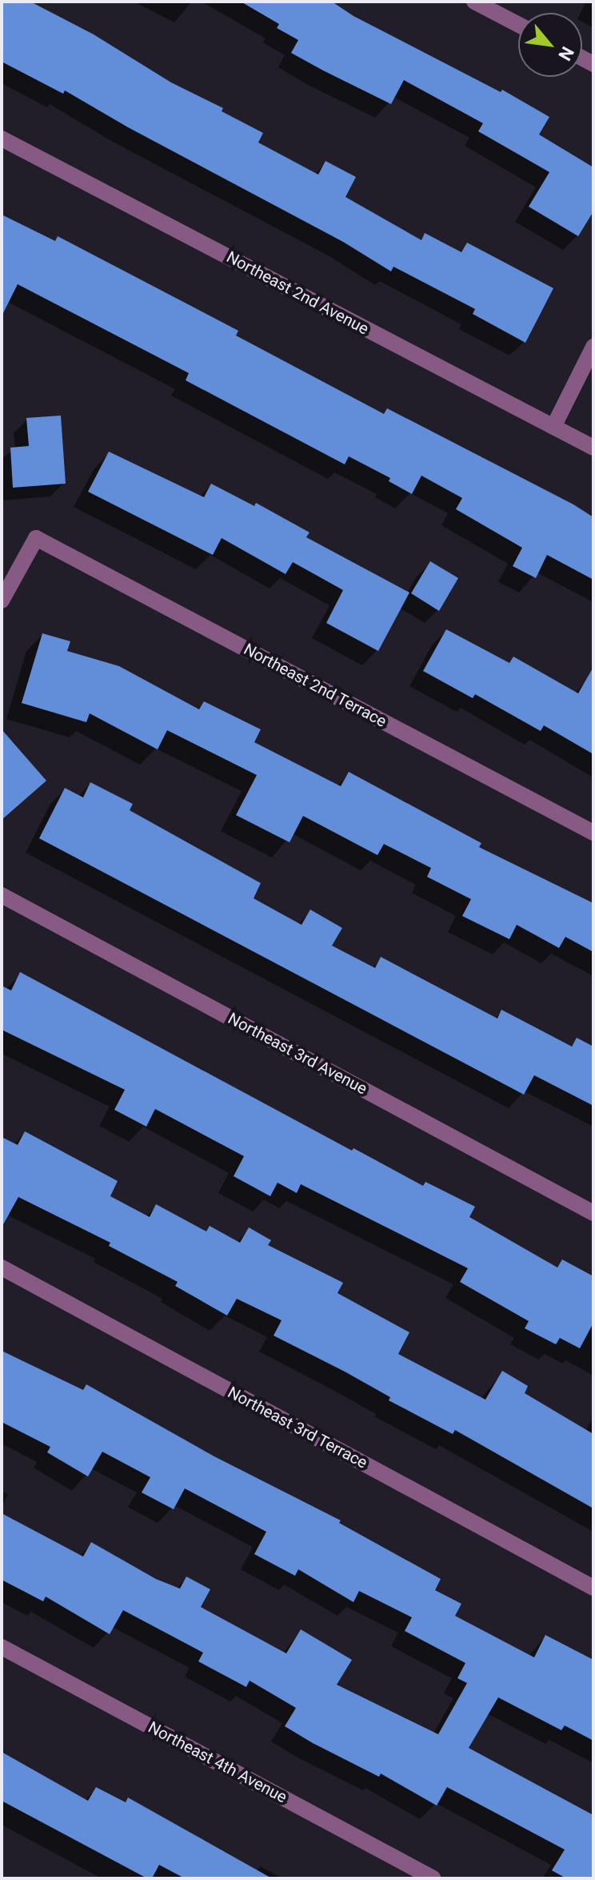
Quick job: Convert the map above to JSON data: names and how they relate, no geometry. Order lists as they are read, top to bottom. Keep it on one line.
{"streets":{"street":["Northeast 2nd Avenue","Northeast 2nd Terrace","Northeast 3rd Avenue","Northeast 3rd Terrace","Northeast 4th Avenue"]},"north":"bottom right"}
